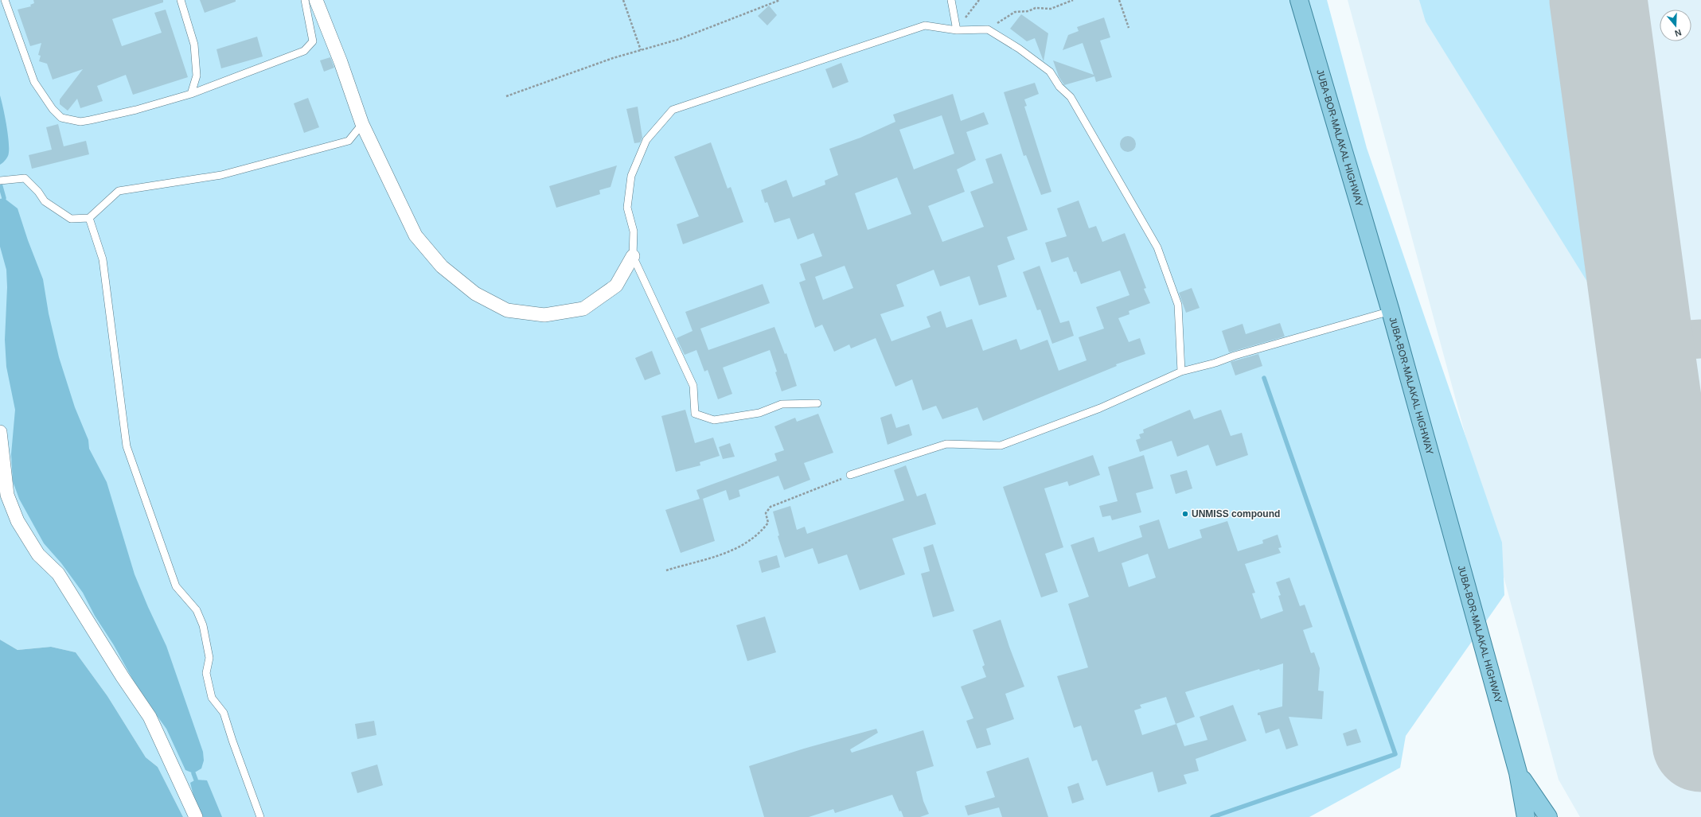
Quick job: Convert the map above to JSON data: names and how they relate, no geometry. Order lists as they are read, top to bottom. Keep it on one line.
{"streets":{"main road":["JUBA-BOR-MALAKAL HIGHWAY"]},"places":["UNMISS compound"],"north":"bottom"}
